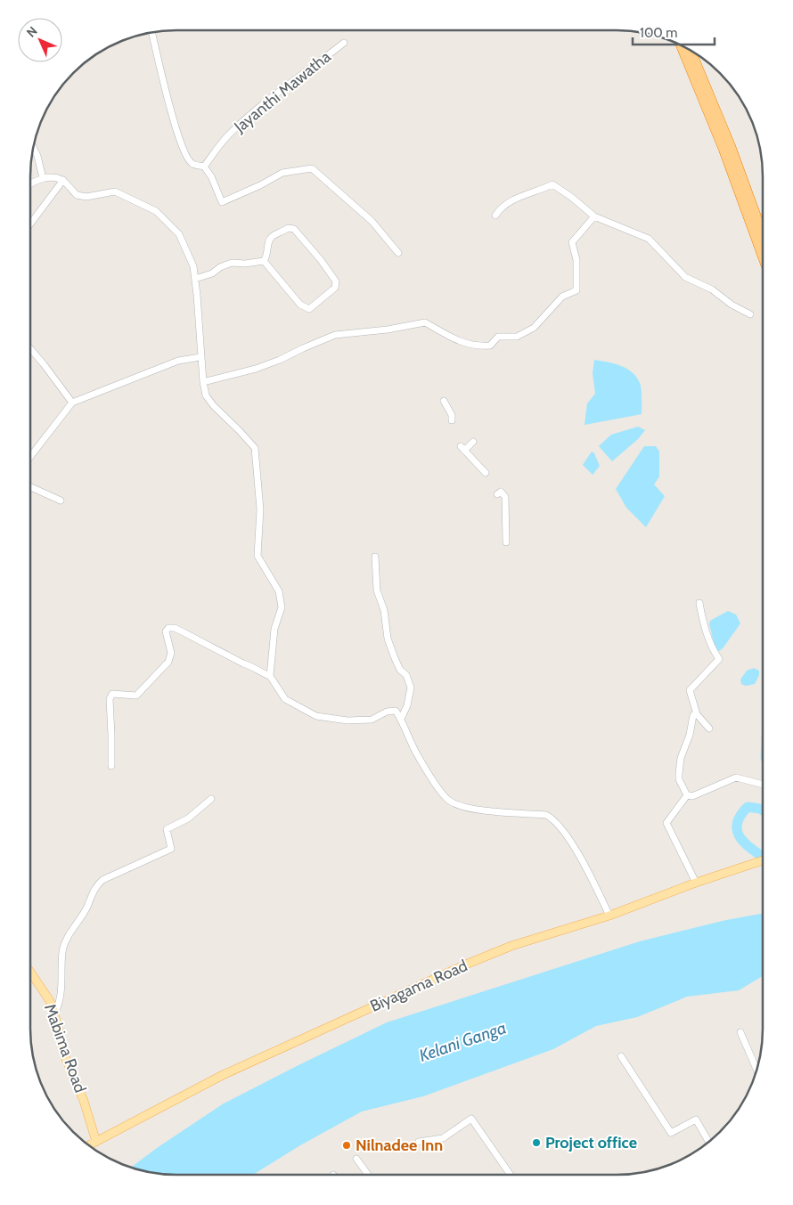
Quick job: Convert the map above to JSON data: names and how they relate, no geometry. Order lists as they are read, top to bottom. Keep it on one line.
{"streets":{"main road":["Biyagama Road","Mabima Road"],"street":["Jayanthi Mawatha"]},"crossings":[["Biyagama Road","Mabima Road"]],"water":["Kelani Ganga"],"places":["Project office","Nilnadee Inn"],"scale_bar":"100 m","north":"top left"}
